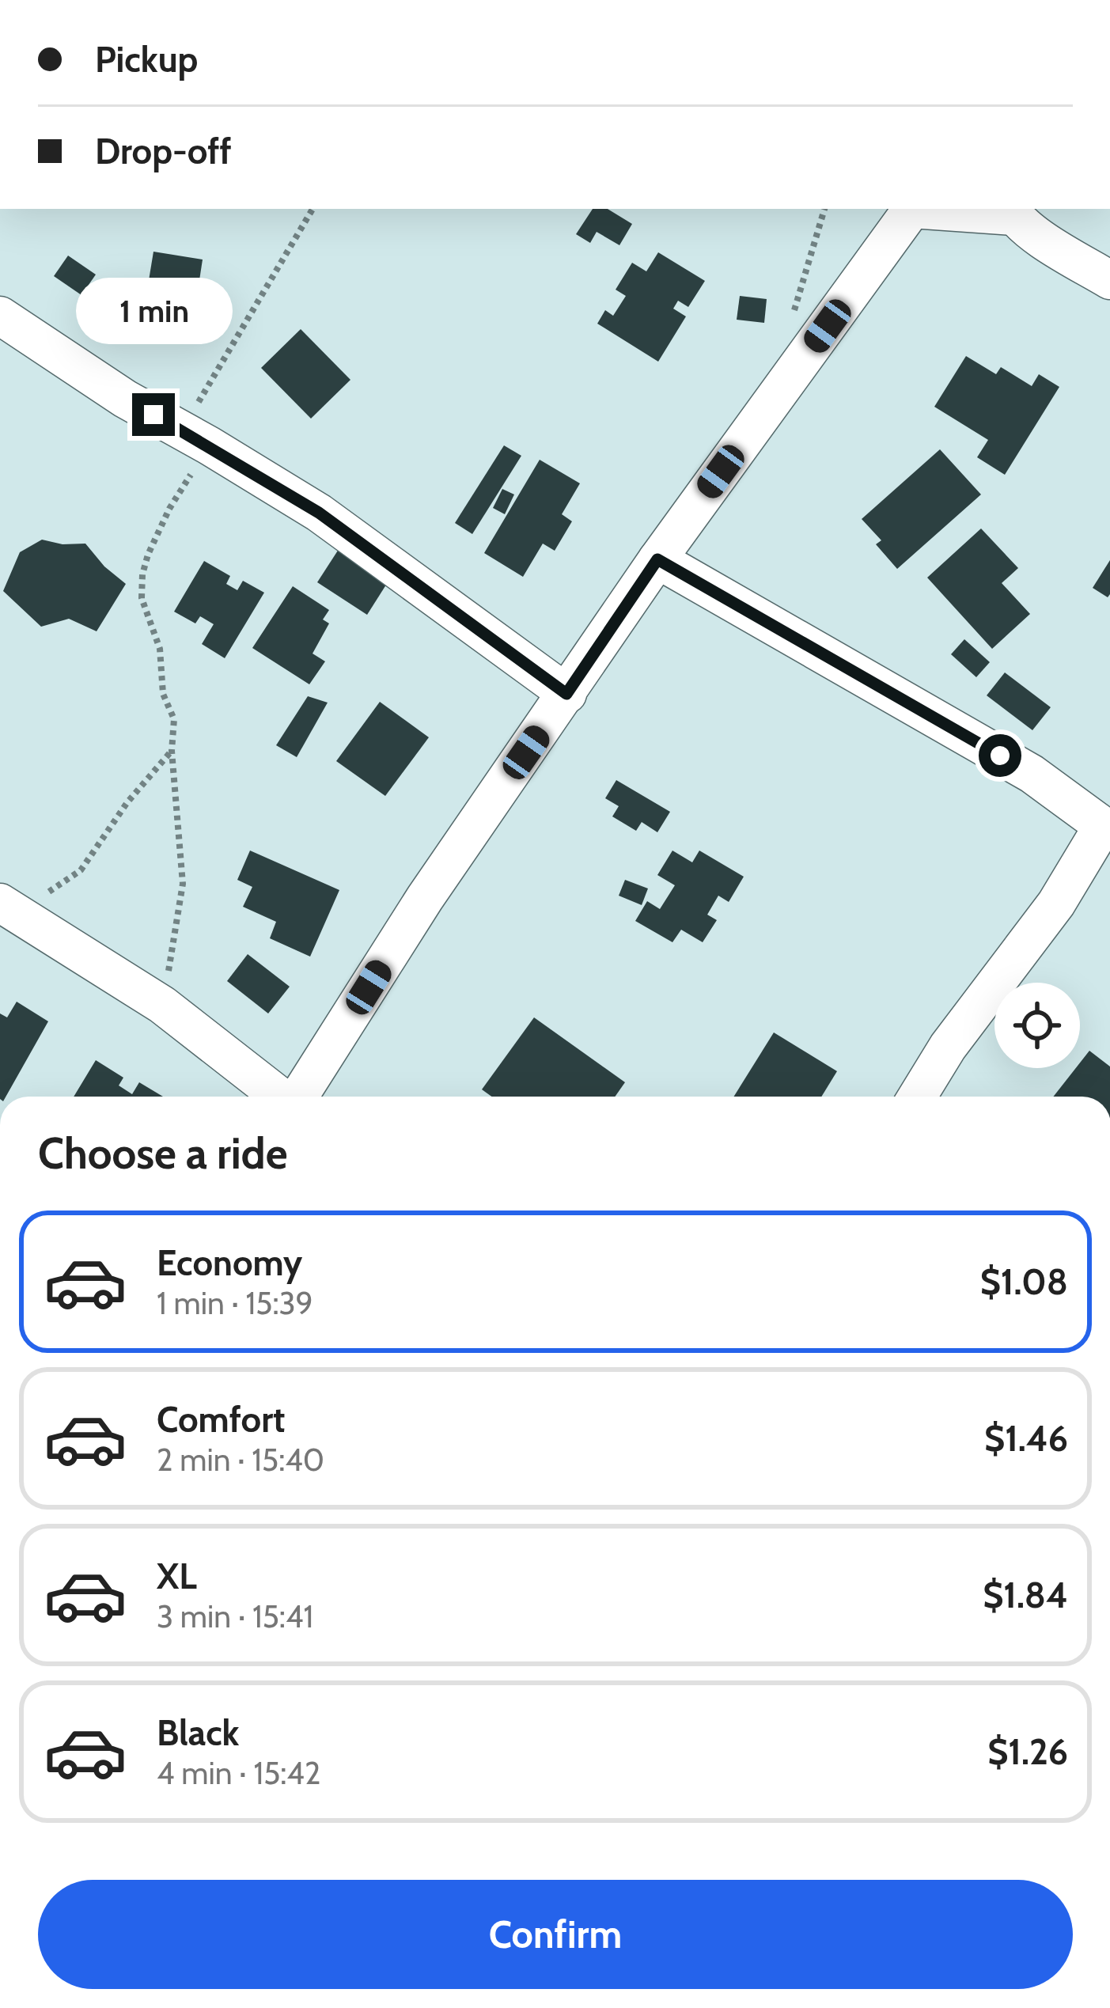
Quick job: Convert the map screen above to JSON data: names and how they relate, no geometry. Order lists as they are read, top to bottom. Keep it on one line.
{"page":{"banner":["Pickup","Drop-off"],"bubble":"1 min","heading":"Choose a ride","list":[{"name":"Economy","note":"1 min · 15:39","value":"$1.08"},{"name":"Comfort","note":"2 min · 15:40","value":"$1.46"},{"name":"XL","note":"3 min · 15:41","value":"$1.84"},{"name":"Black","note":"4 min · 15:42","value":"$1.26"}],"buttons":"Confirm"}}
